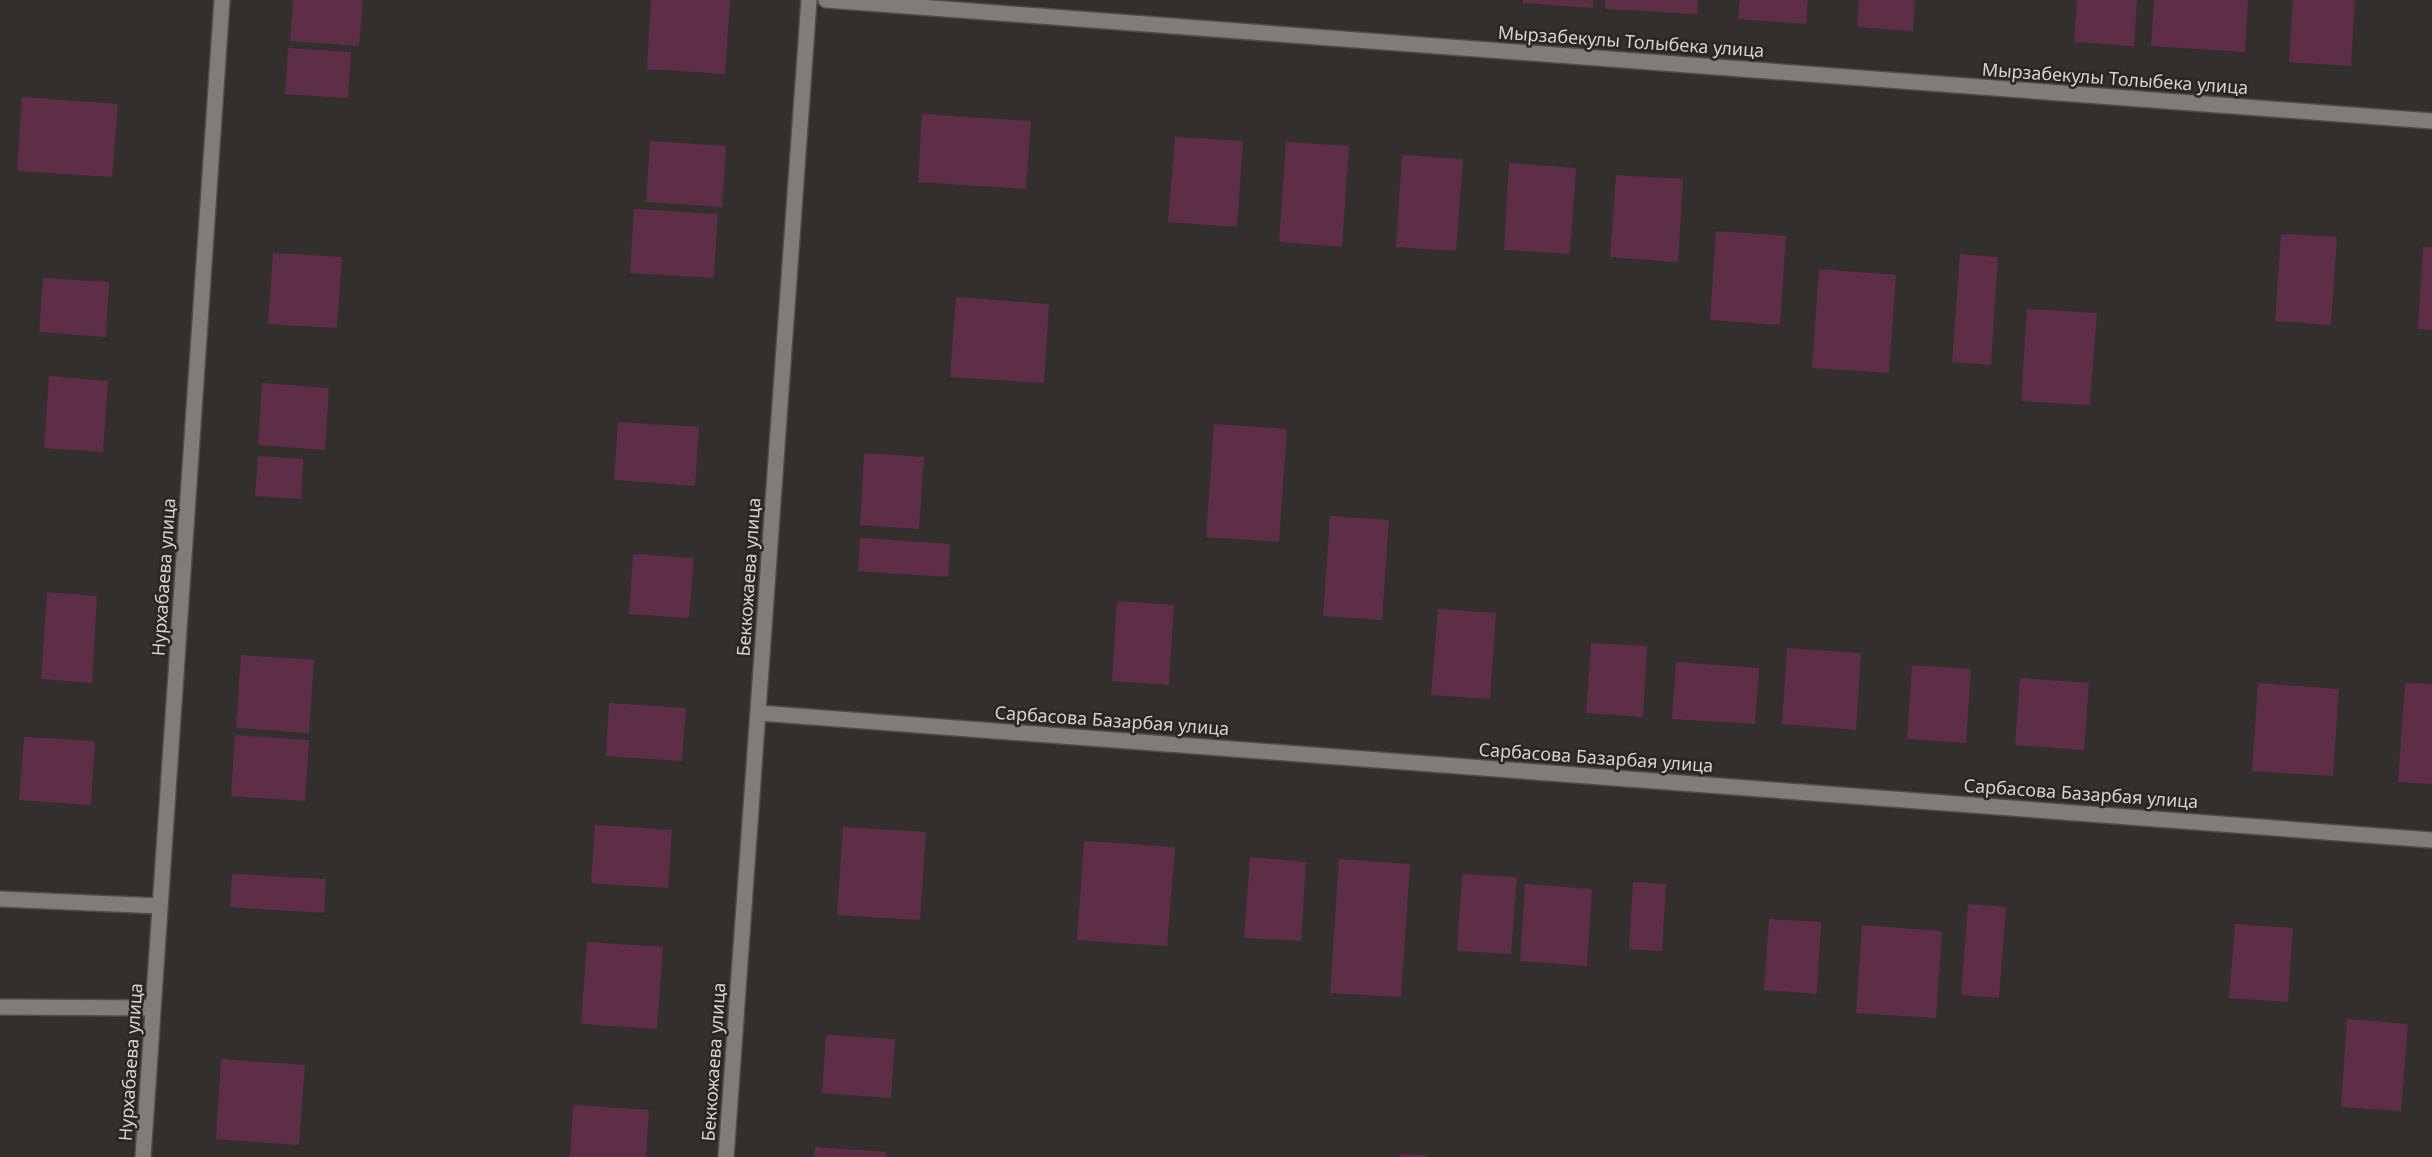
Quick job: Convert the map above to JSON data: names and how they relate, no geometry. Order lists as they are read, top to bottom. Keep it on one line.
{"streets":{"street":["Мырзабекулы Толыбека улица","Нурхабаева улица","Беккожаева улица","Сарбасова Базарбая улица"]},"crossings":[["Беккожаева улица","Сарбасова Базарбая улица"]]}
